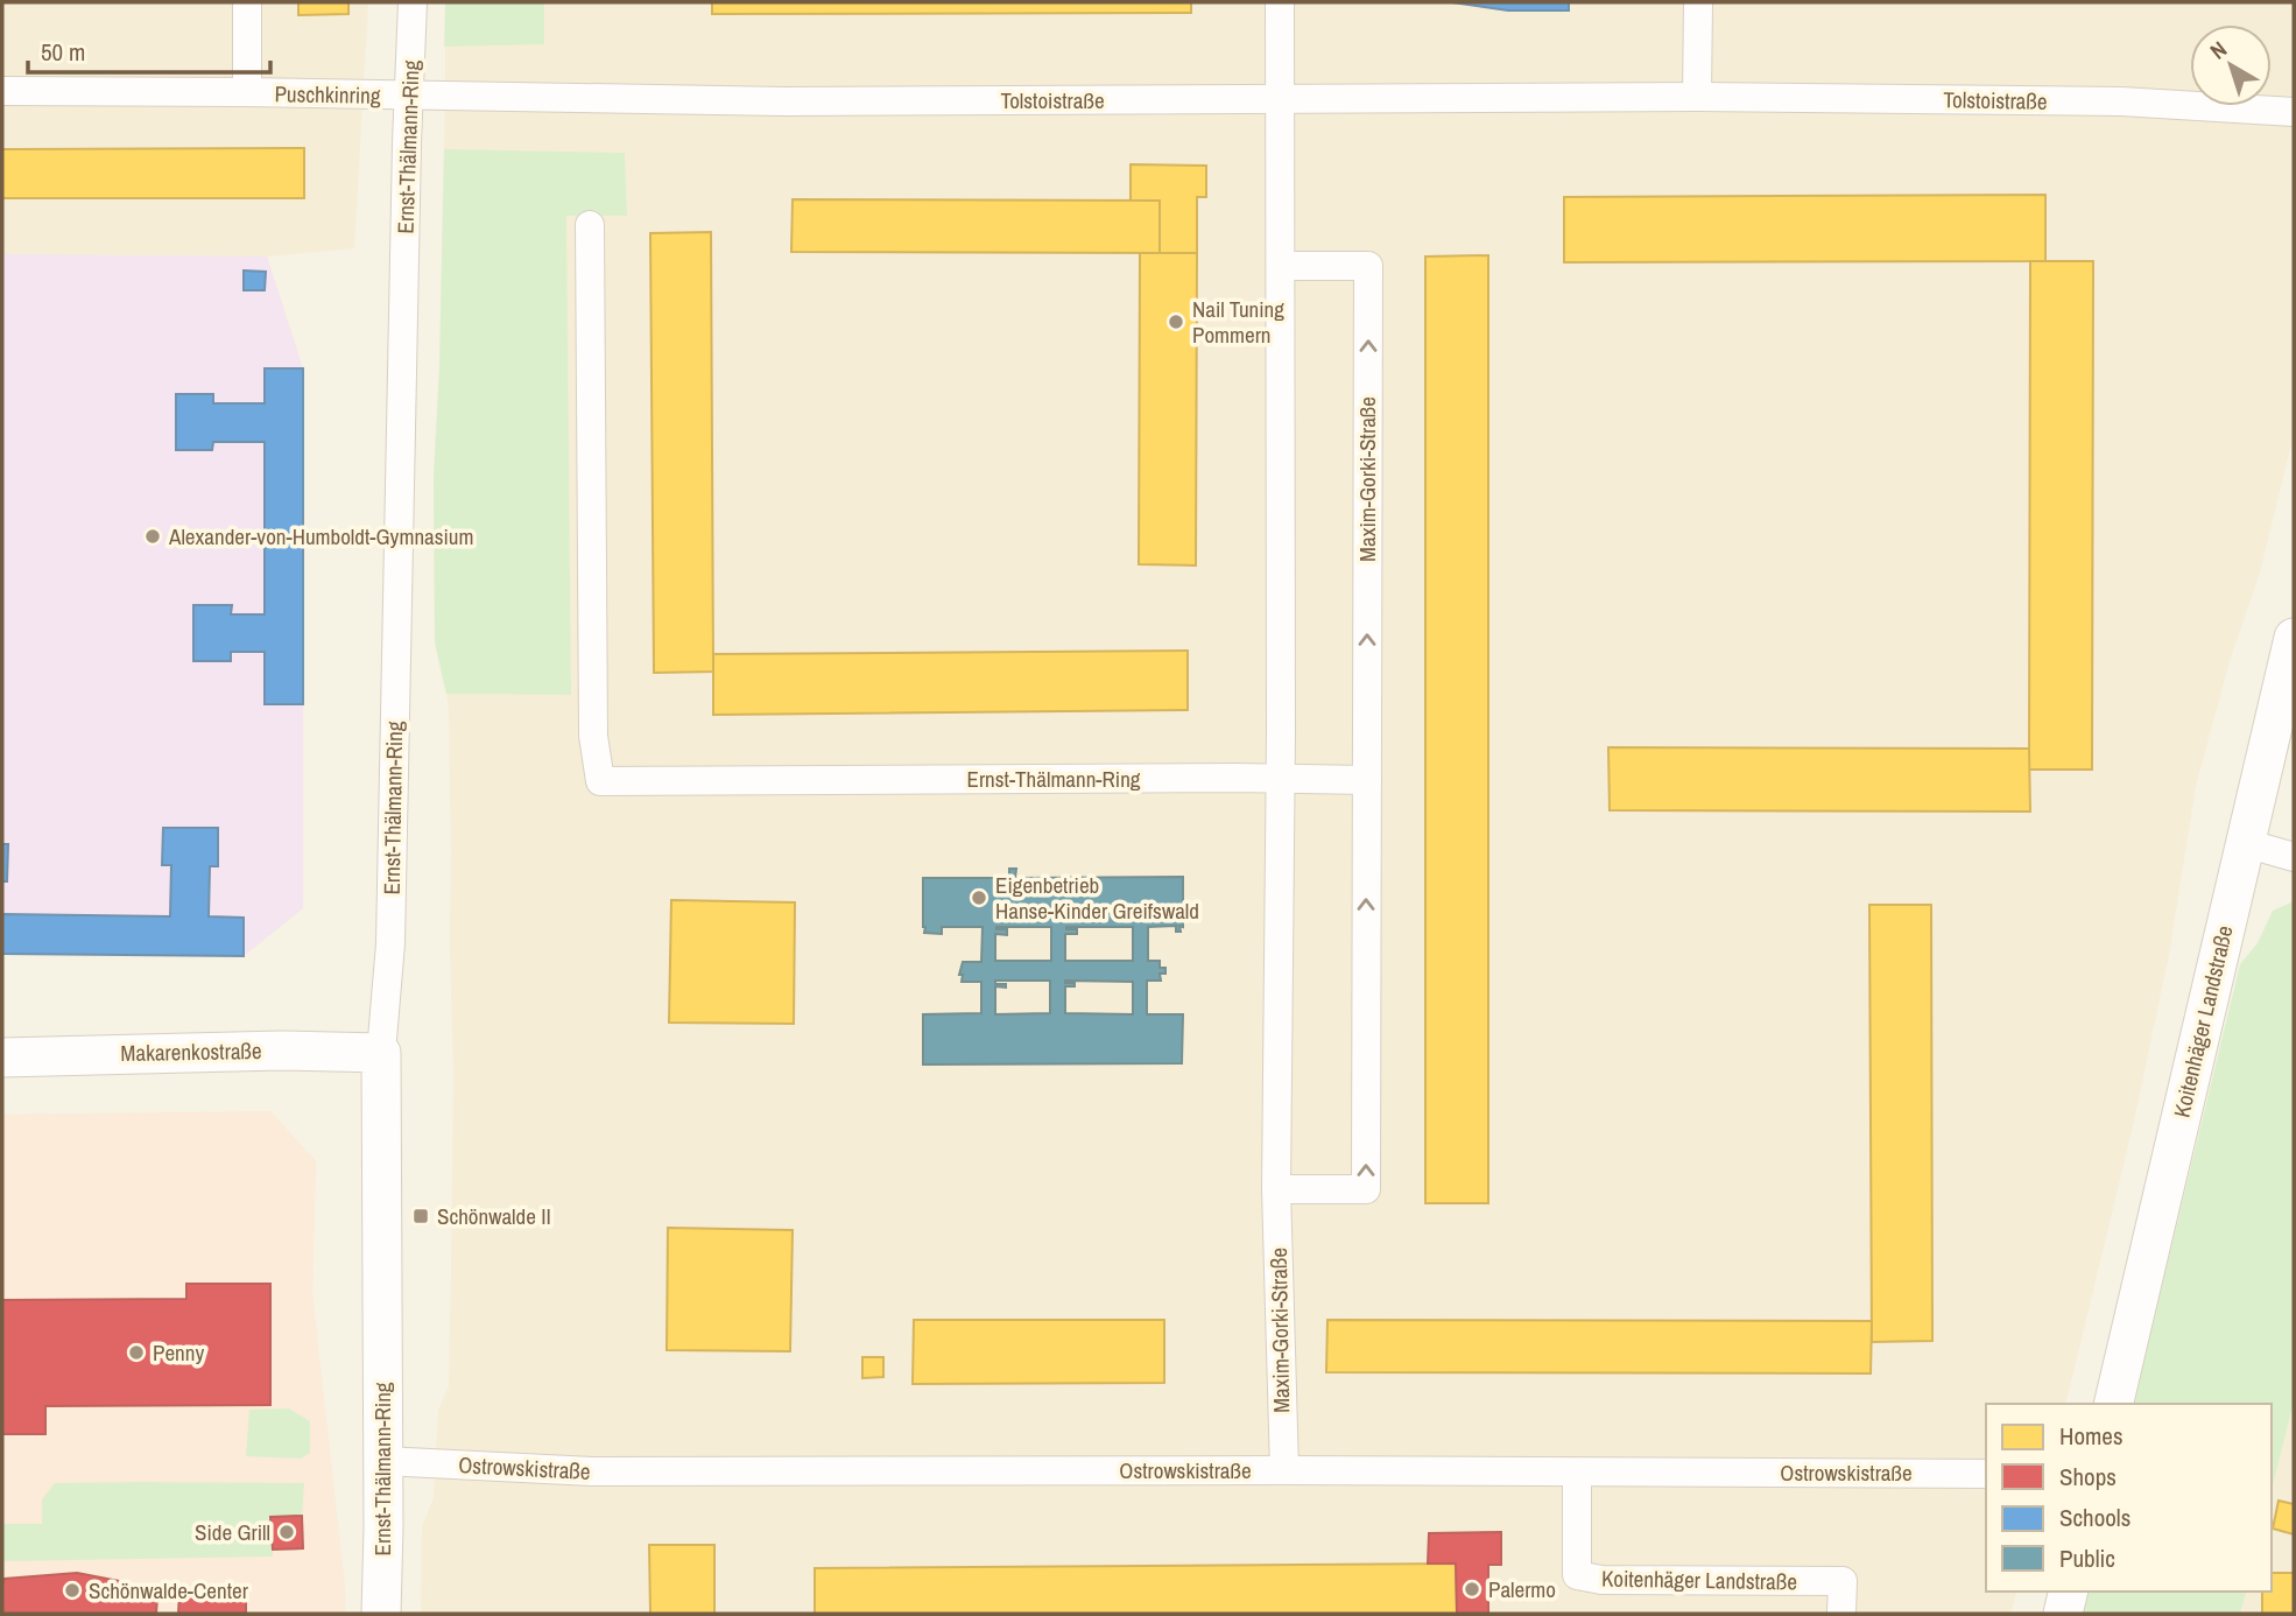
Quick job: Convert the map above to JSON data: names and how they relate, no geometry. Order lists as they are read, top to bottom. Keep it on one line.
{"streets":{"street":["Puschkinring","Tolstoistraße","Ernst-Thälmann-Ring","Maxim-Gorki-Straße","Koitenhäger Landstraße","Makarenkostraße","Ostrowskistraße"]},"crossings":[["Puschkinring","Tolstoistraße"],["Puschkinring","Ernst-Thälmann-Ring"],["Tolstoistraße","Ernst-Thälmann-Ring"],["Tolstoistraße","Maxim-Gorki-Straße"],["Ernst-Thälmann-Ring","Maxim-Gorki-Straße"],["Ernst-Thälmann-Ring","Makarenkostraße"],["Ernst-Thälmann-Ring","Ostrowskistraße"],["Maxim-Gorki-Straße","Ostrowskistraße"],["Koitenhäger Landstraße","Ostrowskistraße"]],"places":{"other":["Nail Tuning Pommern","Alexander-von-Humboldt-Gymnasium","Eigenbetrieb Hanse-Kinder Greifswald","Penny","Side Grill","Palermo","Schönwalde-Center"],"transit":["Schönwalde II"]},"legend":["Homes","Shops","Schools","Public"],"scale_bar":"50 m","north":"top left"}
